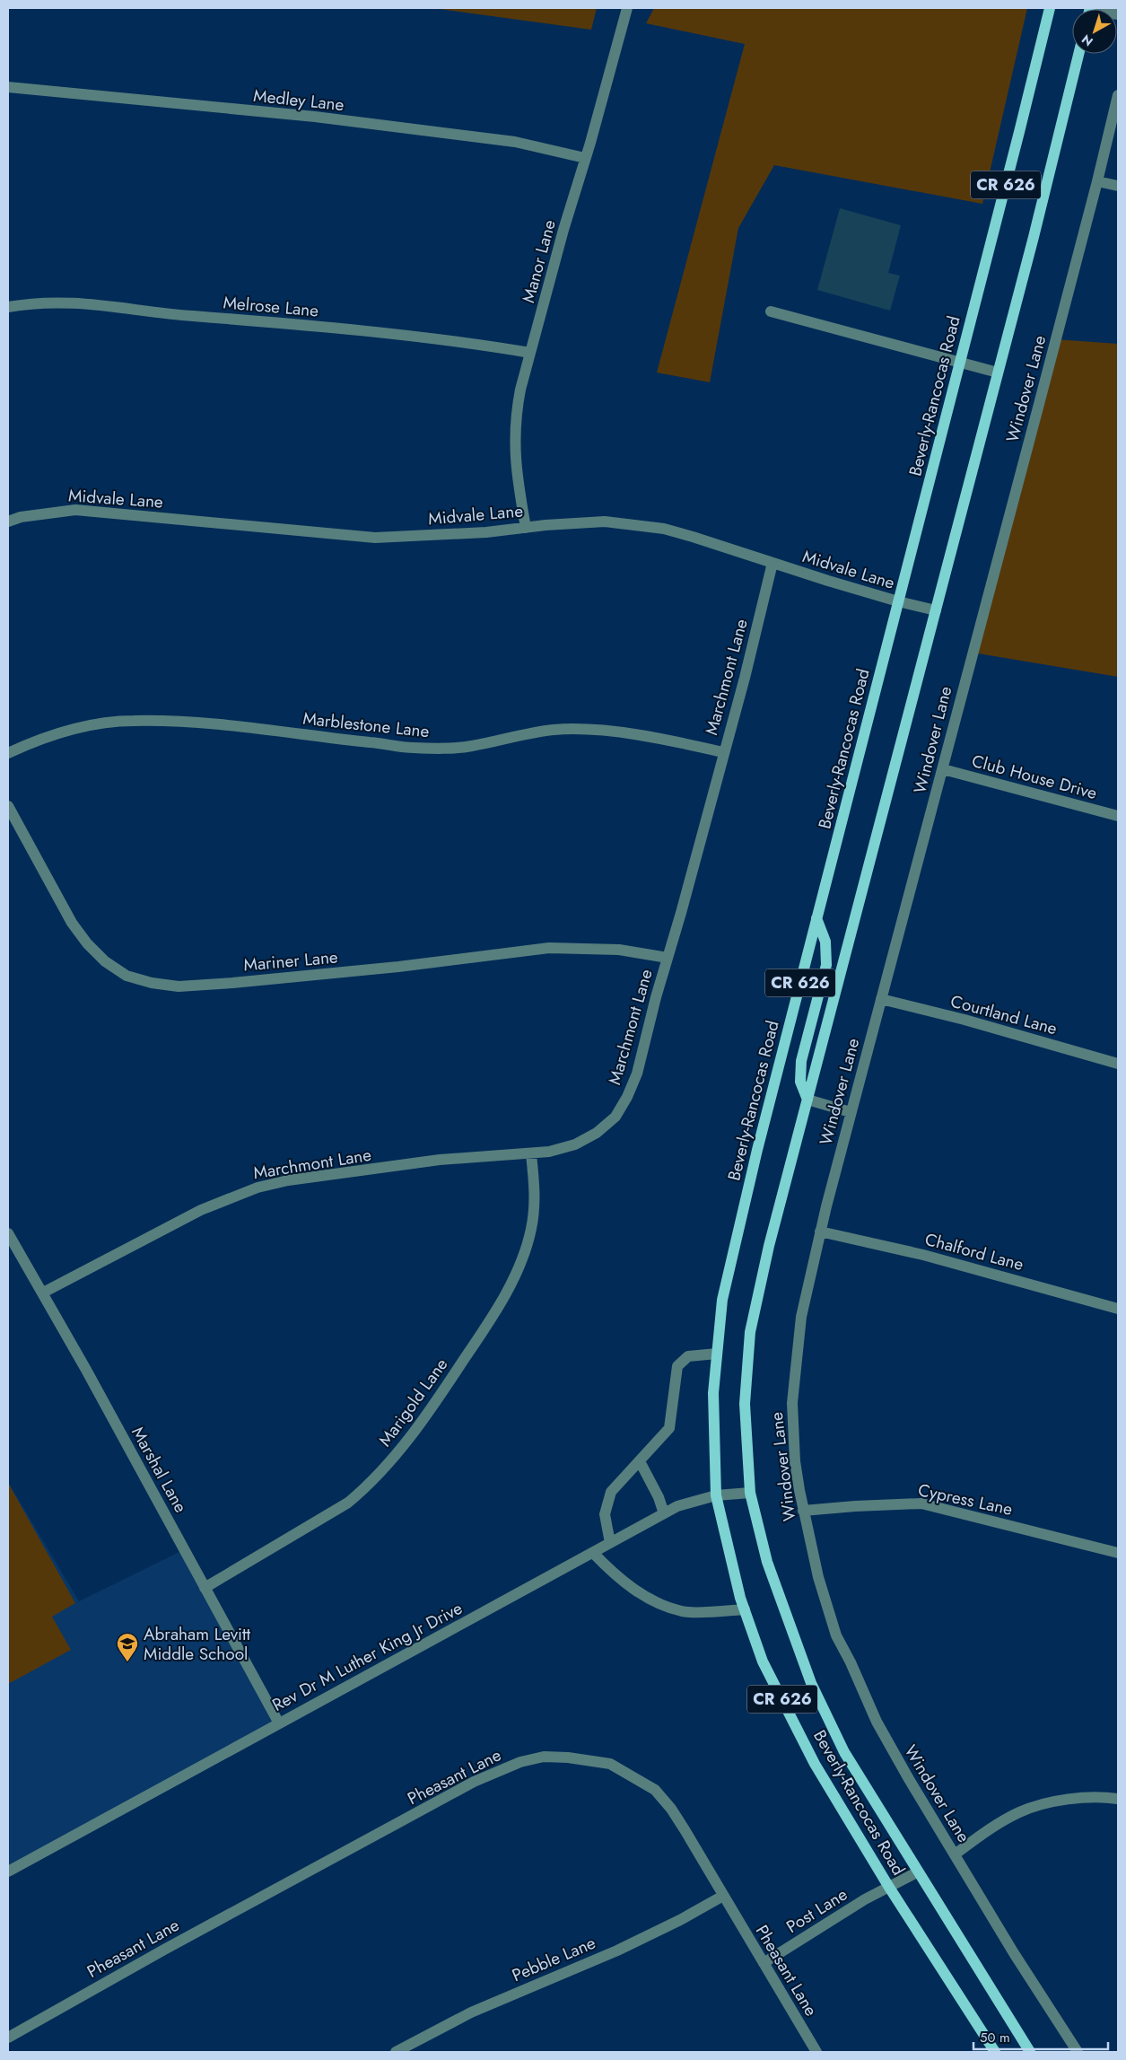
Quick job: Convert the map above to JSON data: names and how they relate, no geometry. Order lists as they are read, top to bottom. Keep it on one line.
{"streets":{"main road":["CR 626","Beverly-Rancocas Road"],"street":["Medley Lane","Manor Lane","Melrose Lane","Windover Lane","Midvale Lane","Marchmont Lane","Marblestone Lane","Club House Drive","Mariner Lane","Courtland Lane","Chalford Lane","Marigold Lane","Marshal Lane","Cypress Lane","Rev Dr M Luther King Jr Drive","Pheasant Lane","Post Lane","Pebble Lane"]},"crossings":[["Medley Lane","Manor Lane"],["Manor Lane","Melrose Lane"],["Manor Lane","Midvale Lane"],["Windover Lane","Club House Drive"],["Windover Lane","Courtland Lane"],["Windover Lane","Chalford Lane"],["Windover Lane","Cypress Lane"],["Beverly-Rancocas Road","Midvale Lane"],["Beverly-Rancocas Road","Rev Dr M Luther King Jr Drive"],["Beverly-Rancocas Road","Post Lane"],["Midvale Lane","Marchmont Lane"],["Marchmont Lane","Marblestone Lane"],["Marchmont Lane","Mariner Lane"],["Marchmont Lane","Marigold Lane"],["Marchmont Lane","Marshal Lane"],["Marigold Lane","Marshal Lane"],["Marshal Lane","Rev Dr M Luther King Jr Drive"],["Pheasant Lane","Post Lane"],["Pheasant Lane","Pebble Lane"]],"places":{"school or university":["Abraham Levitt Middle School"]},"scale_bar":"50 m","north":"bottom left"}
